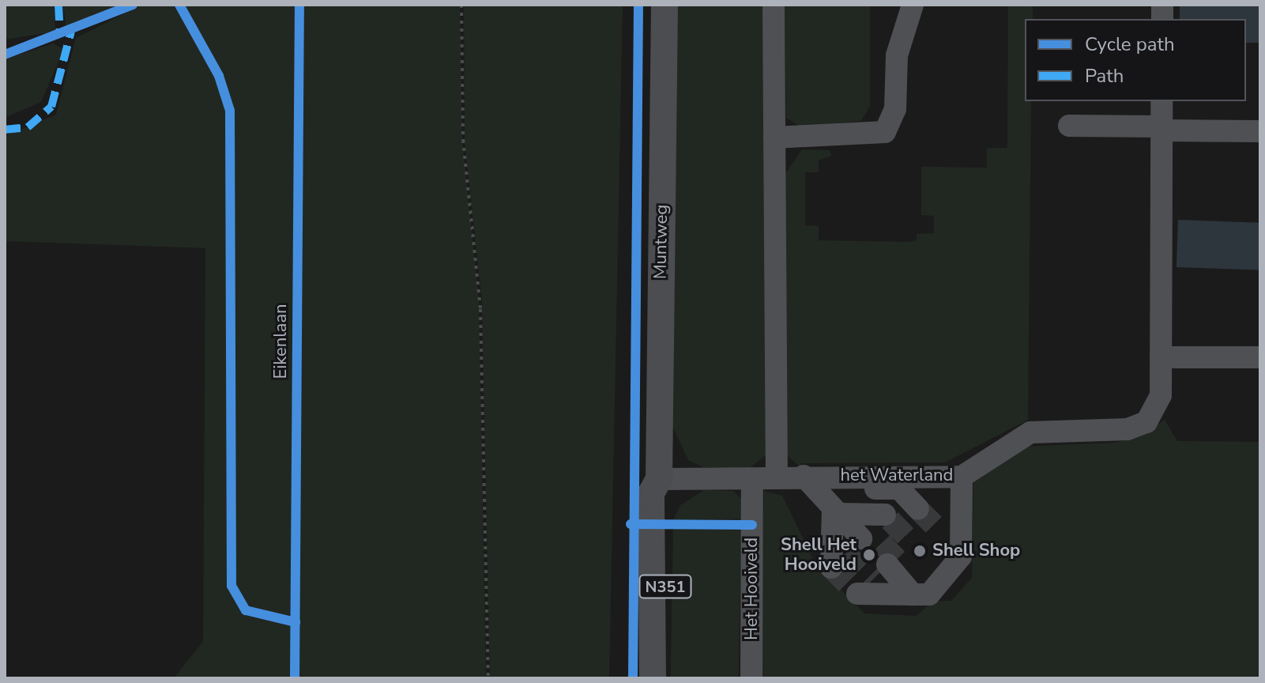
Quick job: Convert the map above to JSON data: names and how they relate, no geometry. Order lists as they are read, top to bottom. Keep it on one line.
{"streets":{"main road":["Muntweg","N351"],"street":["het Waterland","Het Hooiveld"],"cycle path":["Eikenlaan"]},"crossings":[["het Waterland","Het Hooiveld"]],"places":["Shell Shop","Shell Het Hooiveld"],"legend":["Cycle path","Path"]}
